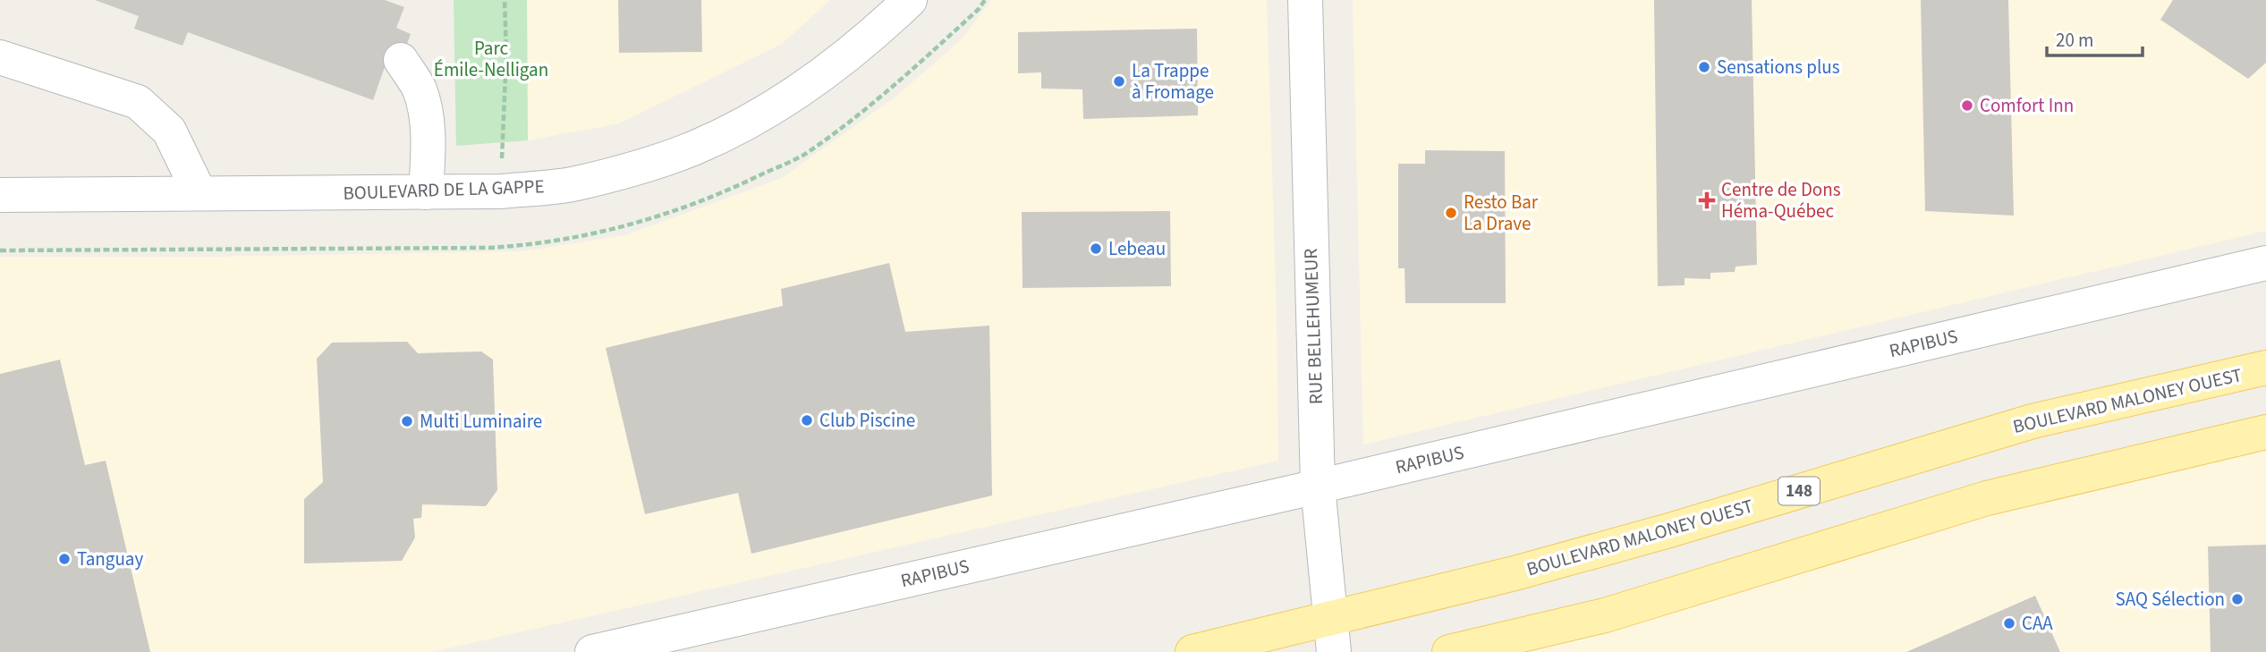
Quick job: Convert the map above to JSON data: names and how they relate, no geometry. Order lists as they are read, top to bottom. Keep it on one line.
{"streets":{"main road":["BOULEVARD MALONEY OUEST","148"],"street":["BOULEVARD DE LA GAPPE","RUE BELLEHUMEUR","RAPIBUS"]},"crossings":[["RUE BELLEHUMEUR","RAPIBUS"],["RUE BELLEHUMEUR","BOULEVARD MALONEY OUEST"]],"parks":["Parc Émile-Nelligan"],"places":{"other":["Sensations plus","La Trappe à Fromage","Comfort Inn","Resto Bar La Drave","Lebeau","Club Piscine","Multi Luminaire","Tanguay","SAQ Sélection","CAA"],"health":["Centre de Dons Héma-Québec"]},"scale_bar":"20 m"}
